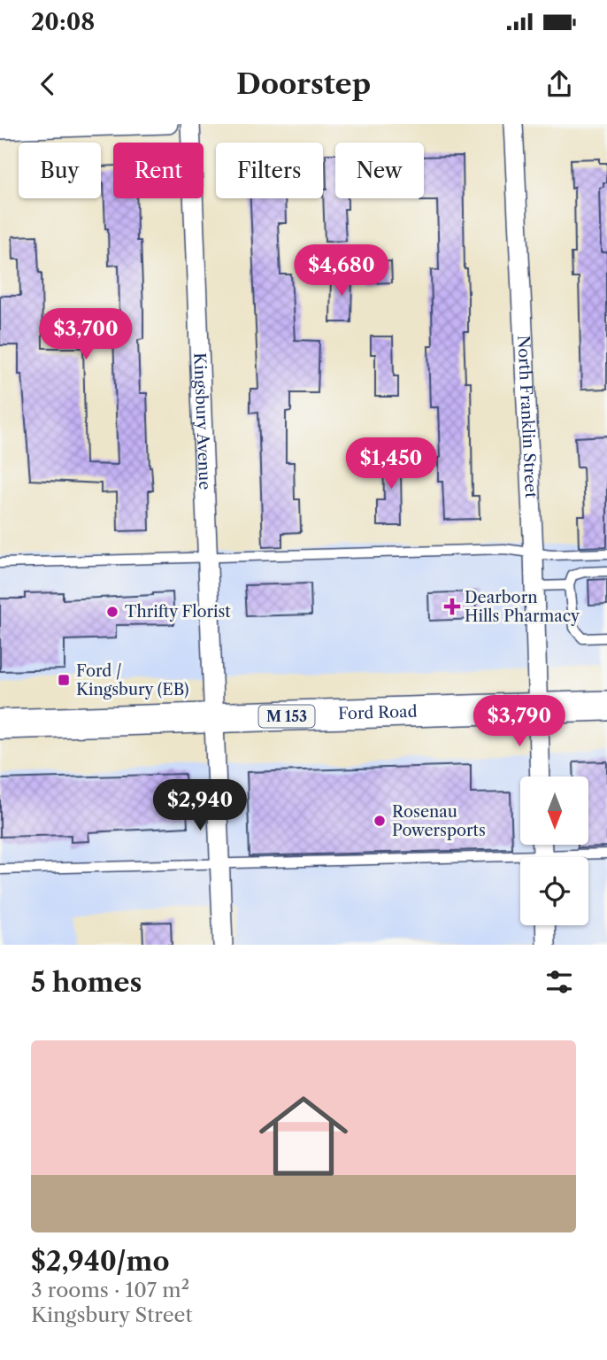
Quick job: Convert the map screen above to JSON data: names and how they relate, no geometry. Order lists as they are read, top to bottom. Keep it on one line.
{"streets":{"main road":["Ford Road","M 153"],"street":["North Franklin Street","Kingsbury Avenue"]},"crossings":[["North Franklin Street","Ford Road"],["Kingsbury Avenue","Ford Road"]],"places":{"health":["Dearborn Hills Pharmacy"],"other":["Thrifty Florist","Rosenau Powersports"],"transit":["Ford / Kingsbury (EB)"]},"north":"bottom","page":{"status":"20:08","header":"Doorstep","chip":["Buy","Rent","Filters","New"],"price":["$4,680","$3,700","$1,450","$3,790","$2,940"],"heading":"5 homes","list":[{"name":"$2,940/mo","note":"3 rooms · 107 m² · Kingsbury Street"}]}}
